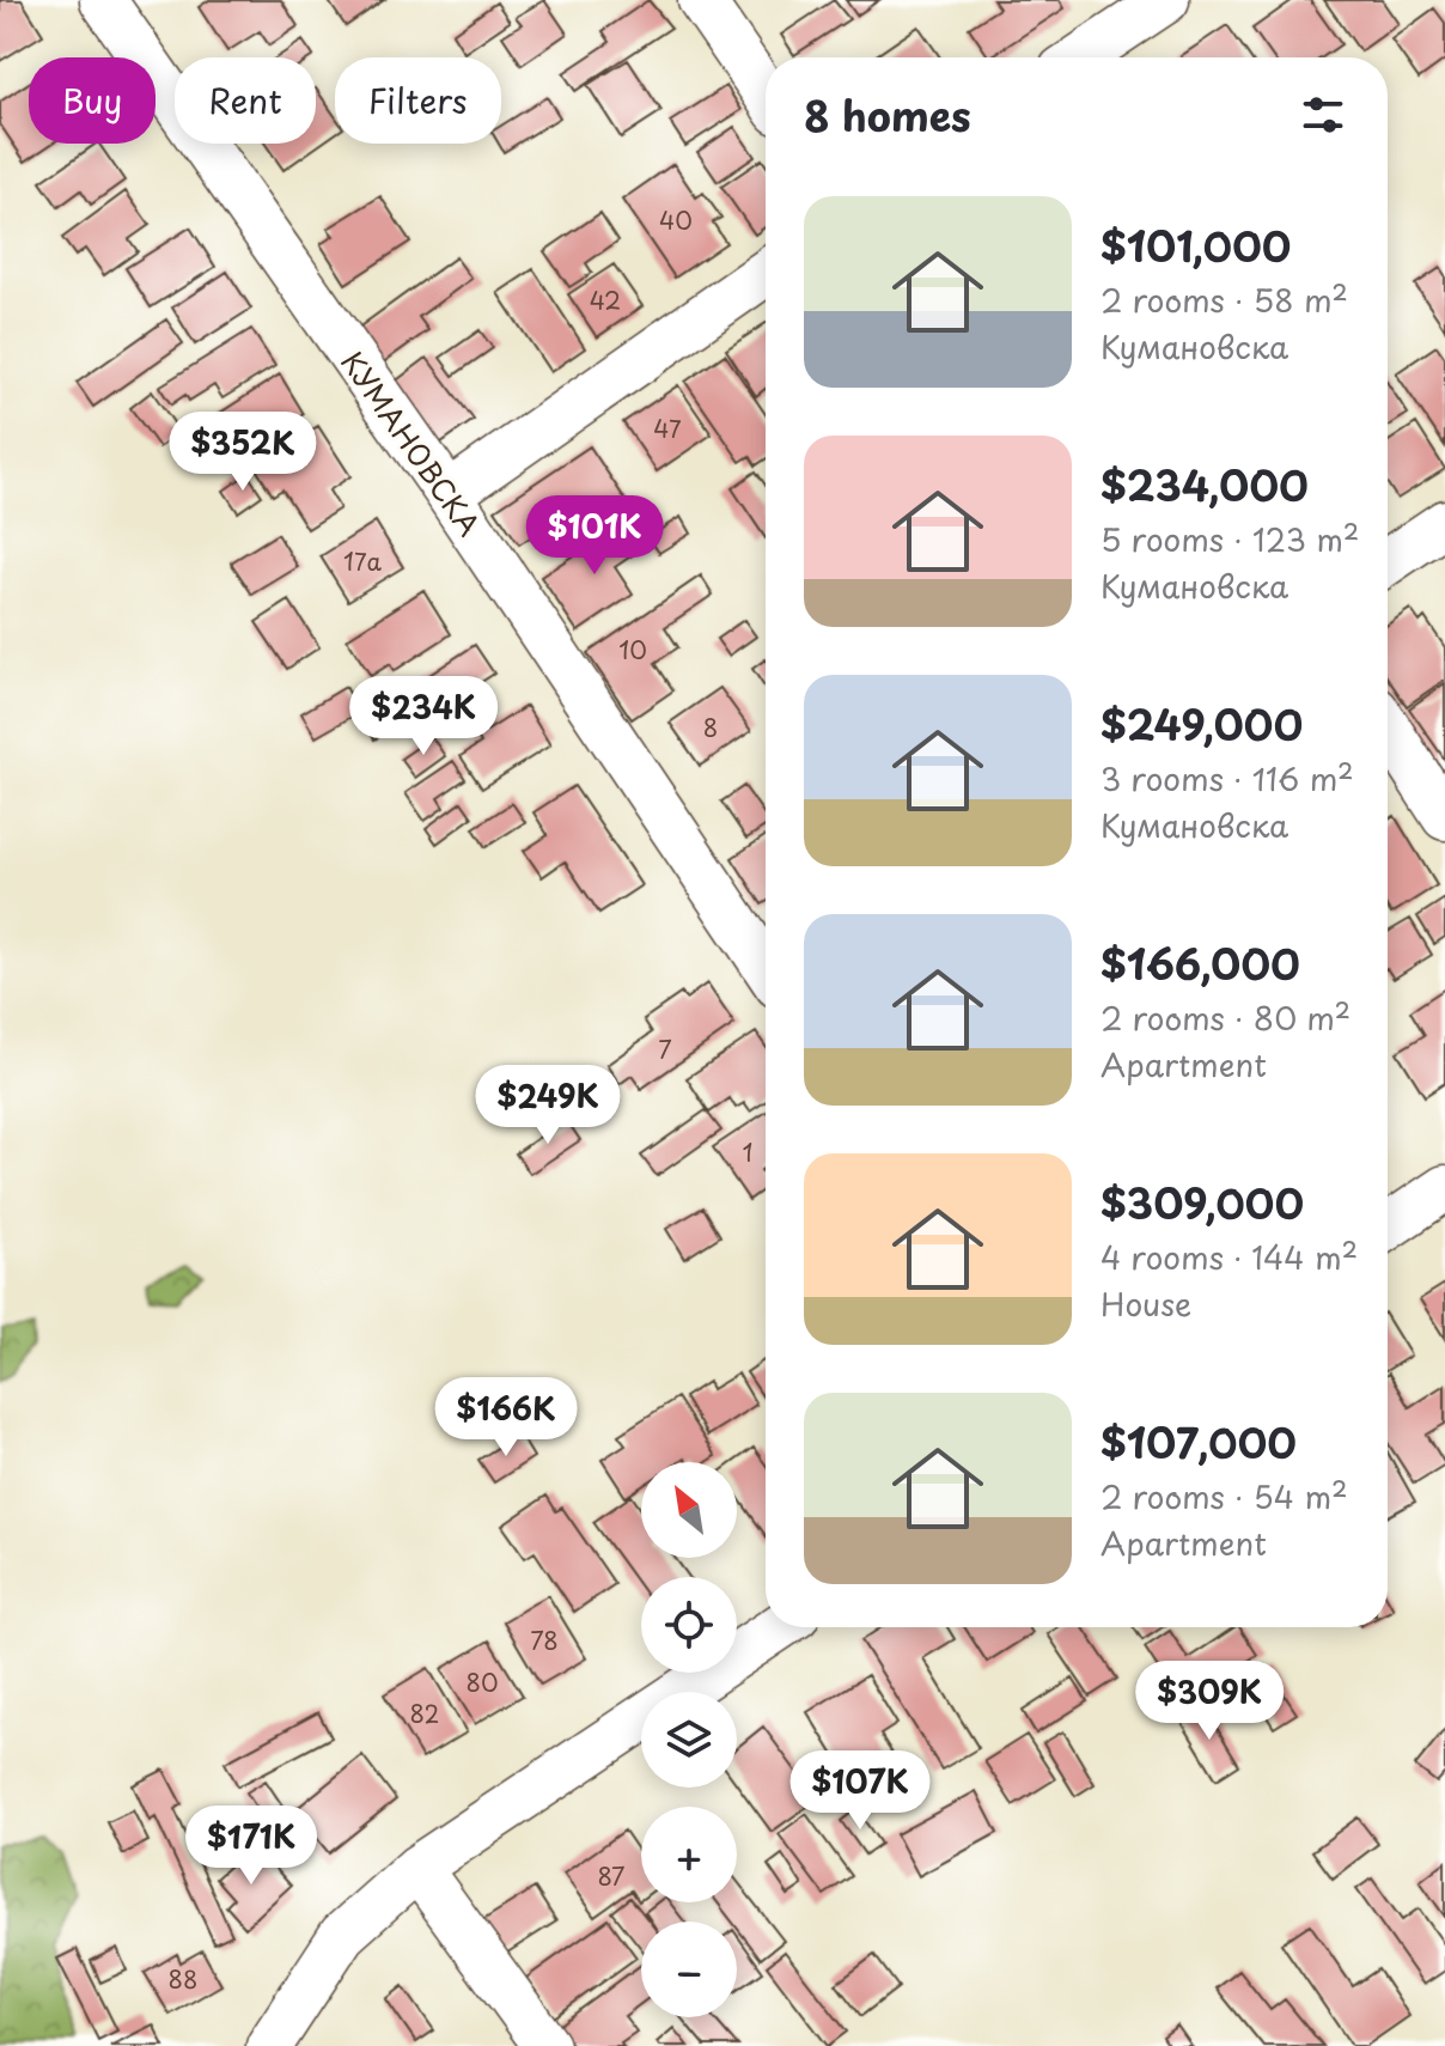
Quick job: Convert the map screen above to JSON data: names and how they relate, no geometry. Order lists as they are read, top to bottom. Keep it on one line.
{"streets":{"street":["КУМАНОВСКА"]},"house_numbers":["40","42","47","17a","10","8","7","1","78","80","82","87","88"],"north":"top left","page":{"chip":["Buy","Rent","Filters"],"heading":"8 homes","list":[{"name":"$101,000","note":"2 rooms · 58 m² · Кумановска"},{"name":"$234,000","note":"5 rooms · 123 m² · Кумановска"},{"name":"$249,000","note":"3 rooms · 116 m² · Кумановска"},{"name":"$166,000","note":"2 rooms · 80 m² · Apartment"},{"name":"$309,000","note":"4 rooms · 144 m² · House"},{"name":"$107,000","note":"2 rooms · 54 m² · Apartment"}],"price":["$352K","$101K","$234K","$249K","$166K","$309K","$107K","$171K"],"map_buttons":["+","−"]}}
